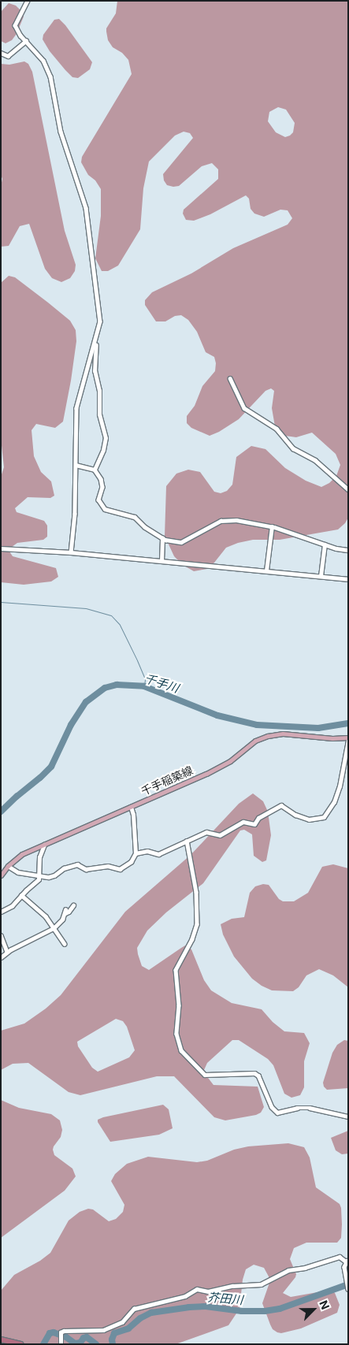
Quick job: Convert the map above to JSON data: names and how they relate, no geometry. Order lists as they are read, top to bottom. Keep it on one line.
{"streets":{"main road":["千手稲築線"]},"water":["千手川","芥田川"],"north":"top right"}
